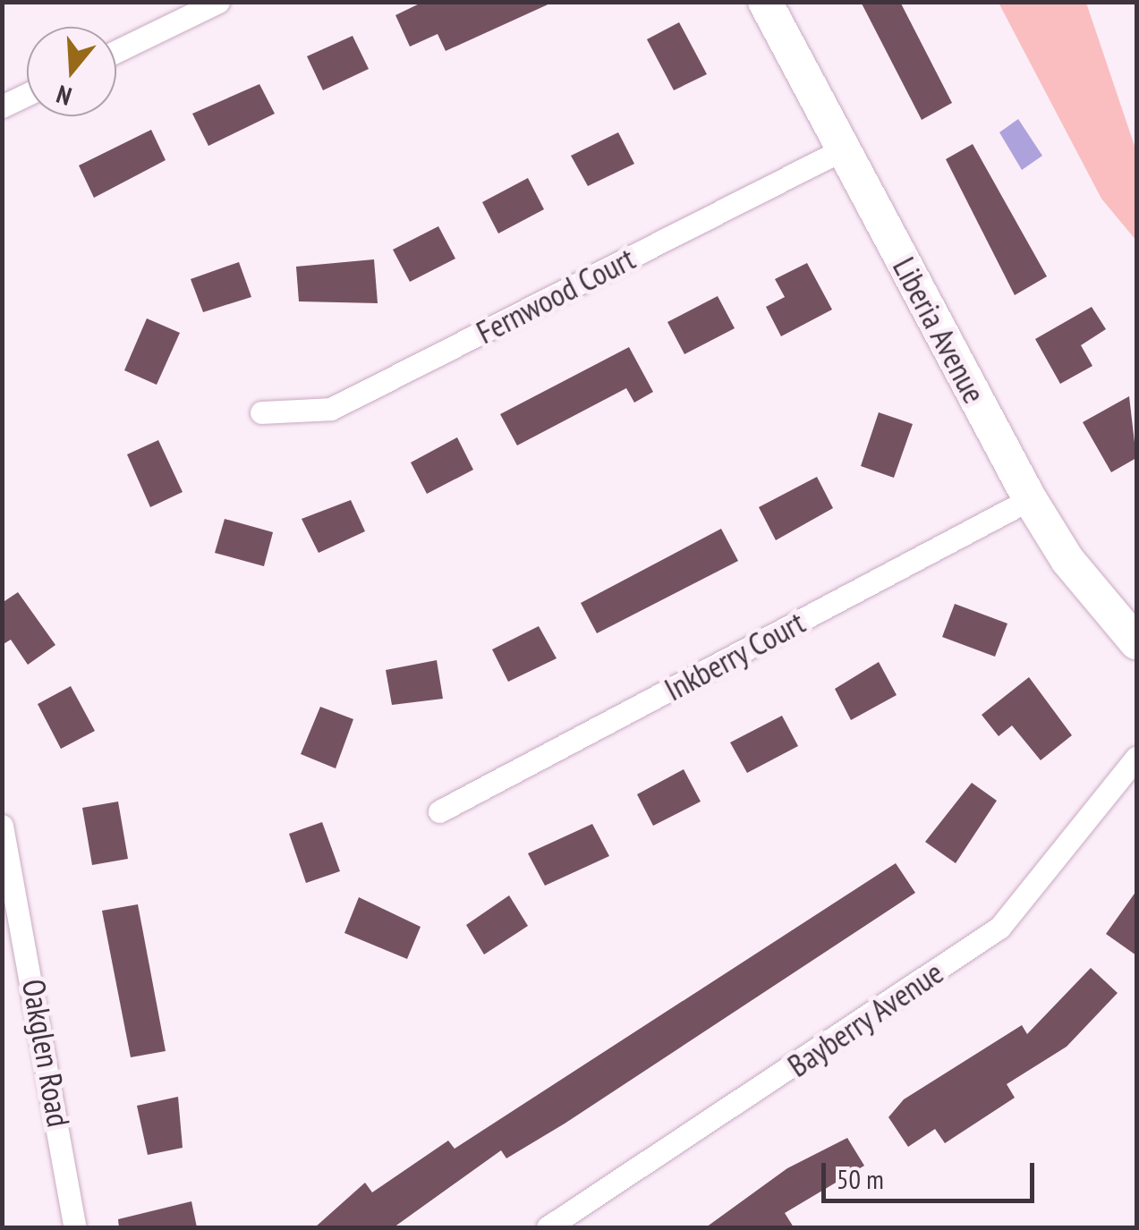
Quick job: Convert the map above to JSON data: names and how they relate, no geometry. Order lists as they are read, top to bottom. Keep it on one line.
{"streets":{"main road":["Liberia Avenue"],"street":["Fernwood Court","Inkberry Court","Bayberry Avenue","Oakglen Road"]},"crossings":[["Fernwood Court","Liberia Avenue"],["Liberia Avenue","Inkberry Court"]],"scale_bar":"50 m","north":"bottom"}
